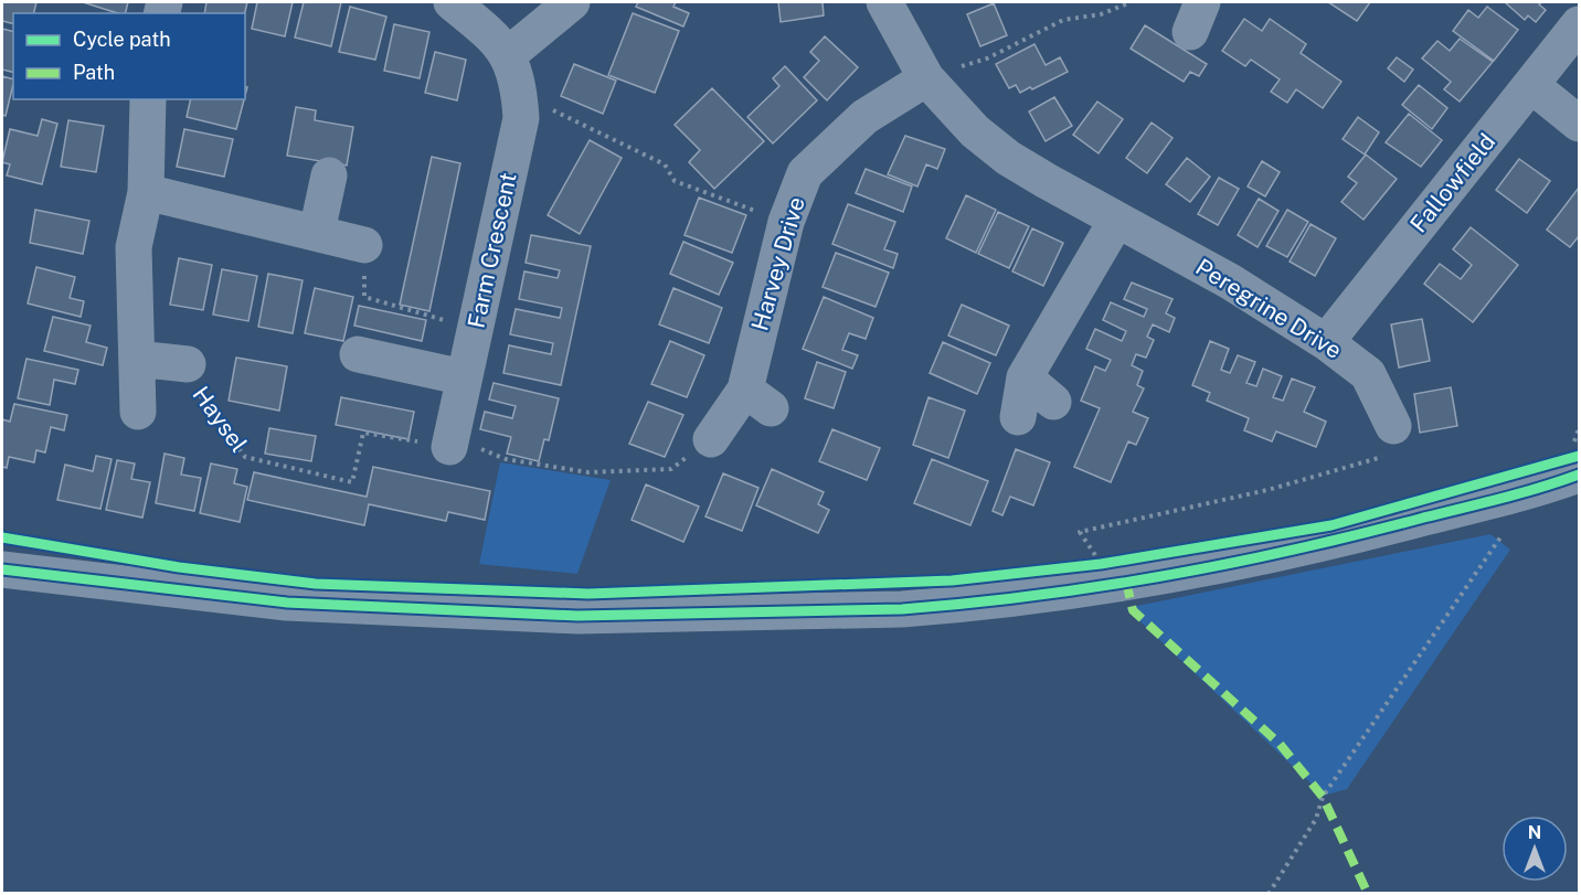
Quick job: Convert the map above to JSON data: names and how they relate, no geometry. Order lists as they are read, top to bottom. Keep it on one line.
{"streets":{"street":["Fallowfield","Farm Crescent","Harvey Drive","Peregrine Drive","Haysel"]},"crossings":[["Fallowfield","Peregrine Drive"],["Farm Crescent","Haysel"],["Harvey Drive","Peregrine Drive"]],"legend":["Cycle path","Path"],"north":"top"}
